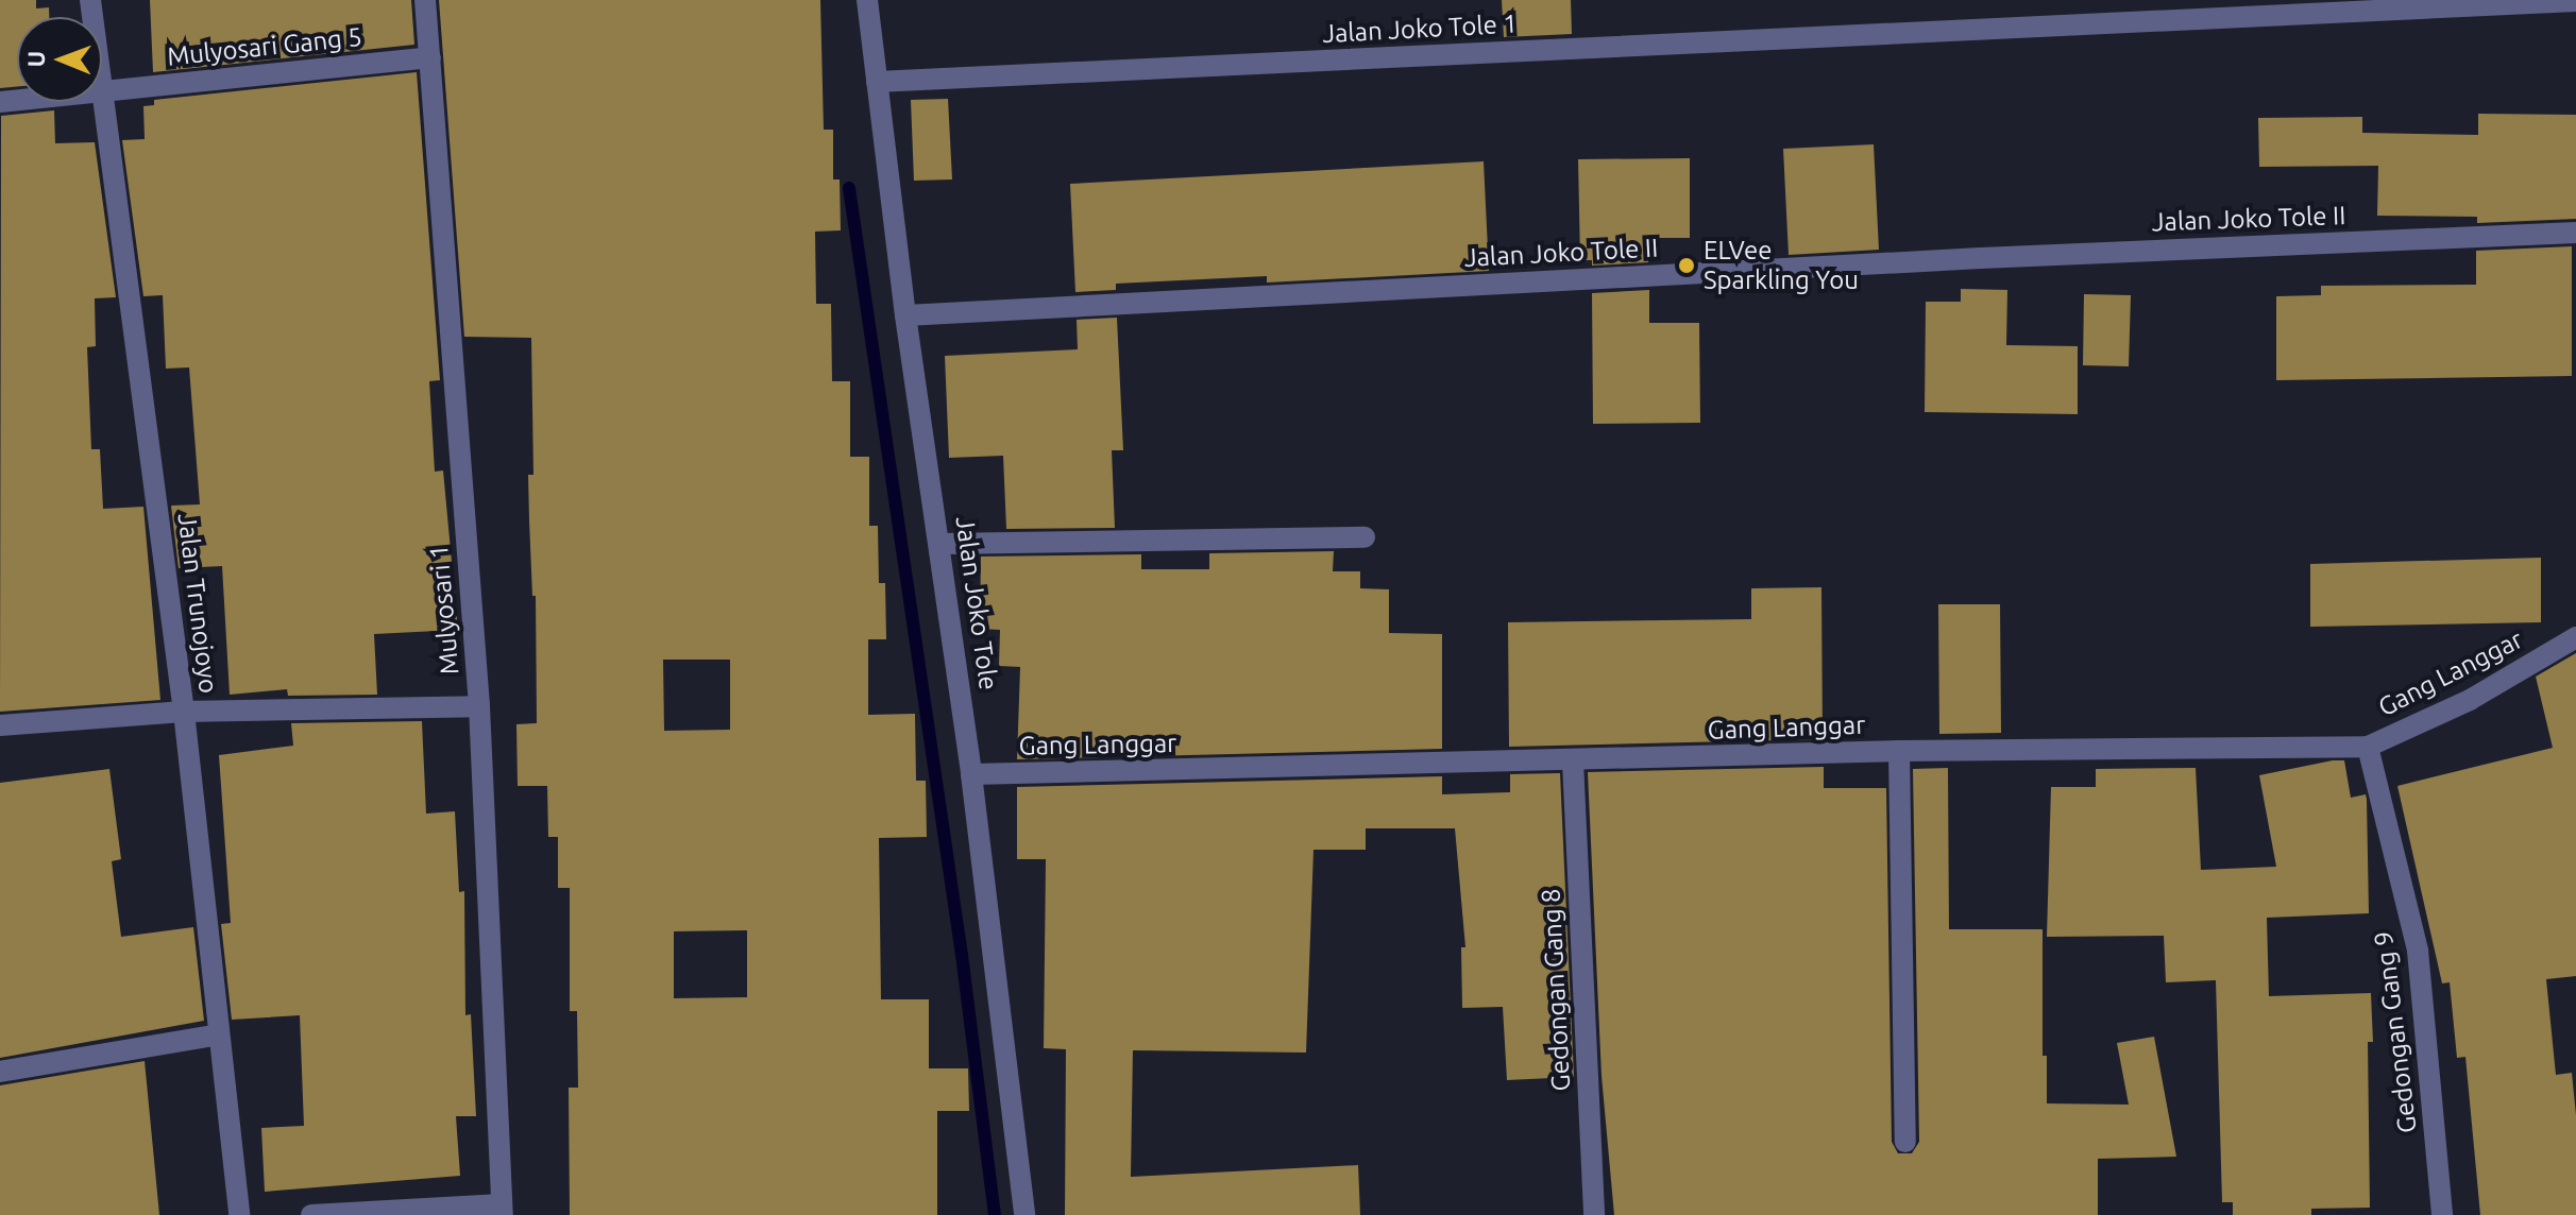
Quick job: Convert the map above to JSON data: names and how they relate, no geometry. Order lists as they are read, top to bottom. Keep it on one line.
{"streets":{"street":["Jalan Joko Tole 1","Mulyosari Gang 5","Jalan Joko Tole II","Jalan Trunojoyo","Jalan Joko Tole","Mulyosari 1","Gang Langgar","Gedongan Gang 8","Gedongan Gang 9"]},"crossings":[["Jalan Joko Tole 1","Jalan Joko Tole"],["Mulyosari Gang 5","Jalan Trunojoyo"],["Mulyosari Gang 5","Mulyosari 1"],["Jalan Joko Tole II","Jalan Joko Tole"],["Jalan Joko Tole","Gang Langgar"],["Gang Langgar","Gedongan Gang 8"],["Gang Langgar","Gedongan Gang 9"]],"places":["ELVee Sparkling You"],"north":"left"}
